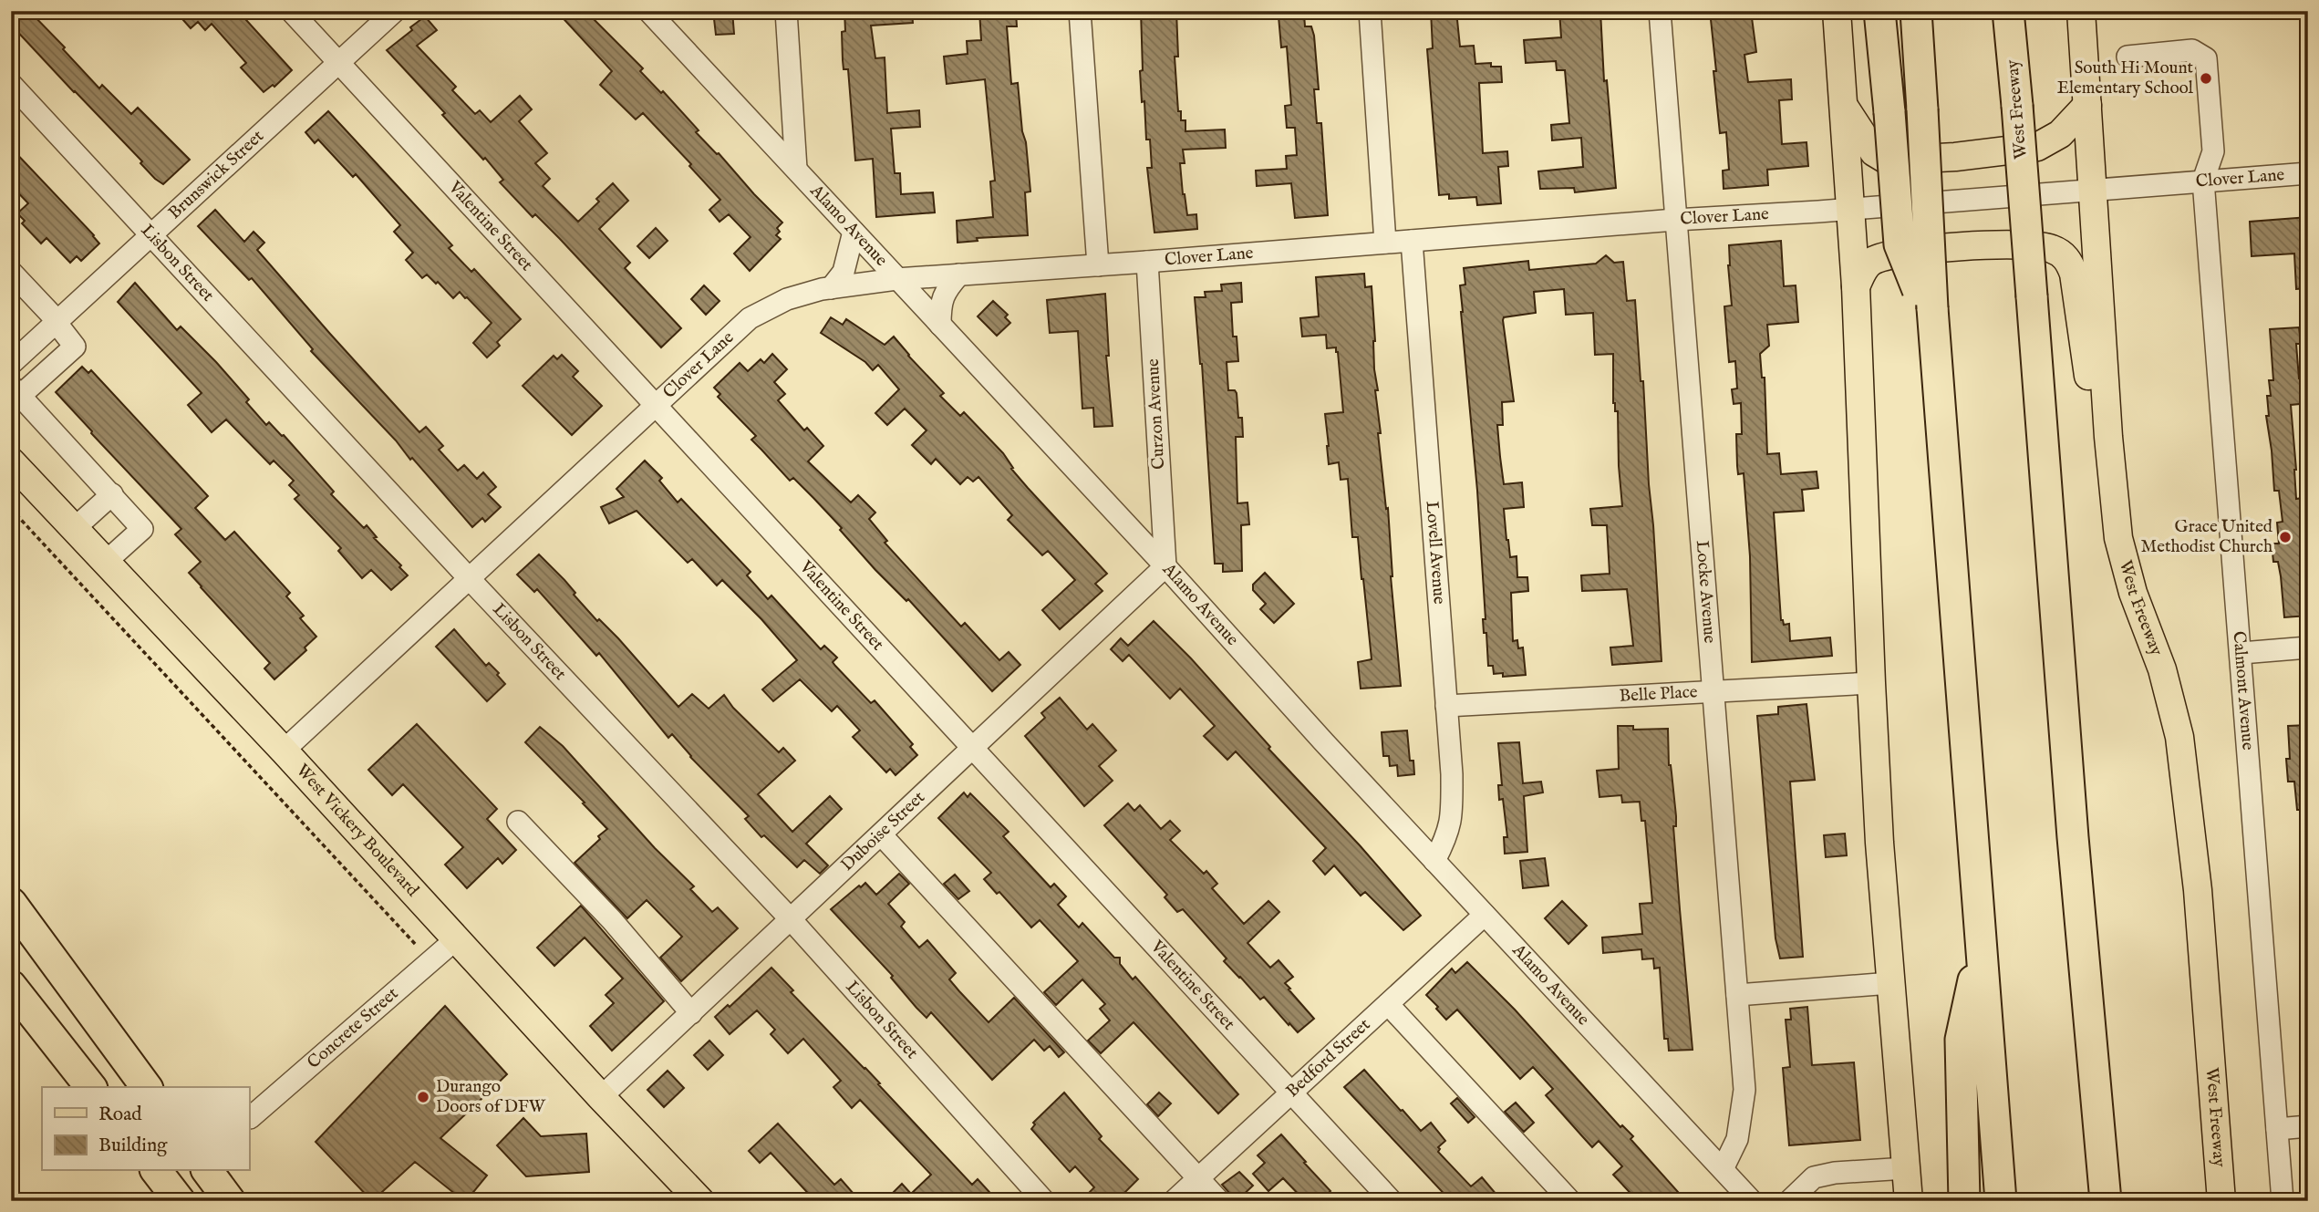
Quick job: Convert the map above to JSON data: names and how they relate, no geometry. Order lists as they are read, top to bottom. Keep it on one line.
{"streets":{"highway":["West Freeway"],"main road":["West Vickery Boulevard"],"street":["Brunswick Street","Clover Lane","Valentine Street","Alamo Avenue","Lisbon Street","Curzon Avenue","Lovell Avenue","Locke Avenue","Calmont Avenue","Belle Place","Duboise Street","Concrete Street","Bedford Street"]},"crossings":[["West Freeway","Clover Lane"],["Brunswick Street","Valentine Street"],["Brunswick Street","Lisbon Street"],["Clover Lane","Valentine Street"],["Clover Lane","Alamo Avenue"],["Clover Lane","Lisbon Street"],["Clover Lane","Curzon Avenue"],["Clover Lane","Lovell Avenue"],["Clover Lane","Locke Avenue"],["Clover Lane","Calmont Avenue"],["Clover Lane","West Vickery Boulevard"],["Valentine Street","Duboise Street"],["Valentine Street","Bedford Street"],["Alamo Avenue","Curzon Avenue"],["Alamo Avenue","Lovell Avenue"],["Alamo Avenue","Locke Avenue"],["Alamo Avenue","Duboise Street"],["Alamo Avenue","Bedford Street"],["Lisbon Street","Duboise Street"],["Curzon Avenue","Duboise Street"],["Lovell Avenue","Belle Place"],["Locke Avenue","Belle Place"],["West Vickery Boulevard","Duboise Street"],["West Vickery Boulevard","Concrete Street"]],"places":["South Hi Mount Elementary School","Grace United Methodist Church","Durango Doors of DFW"],"legend":["Road","Building"]}
